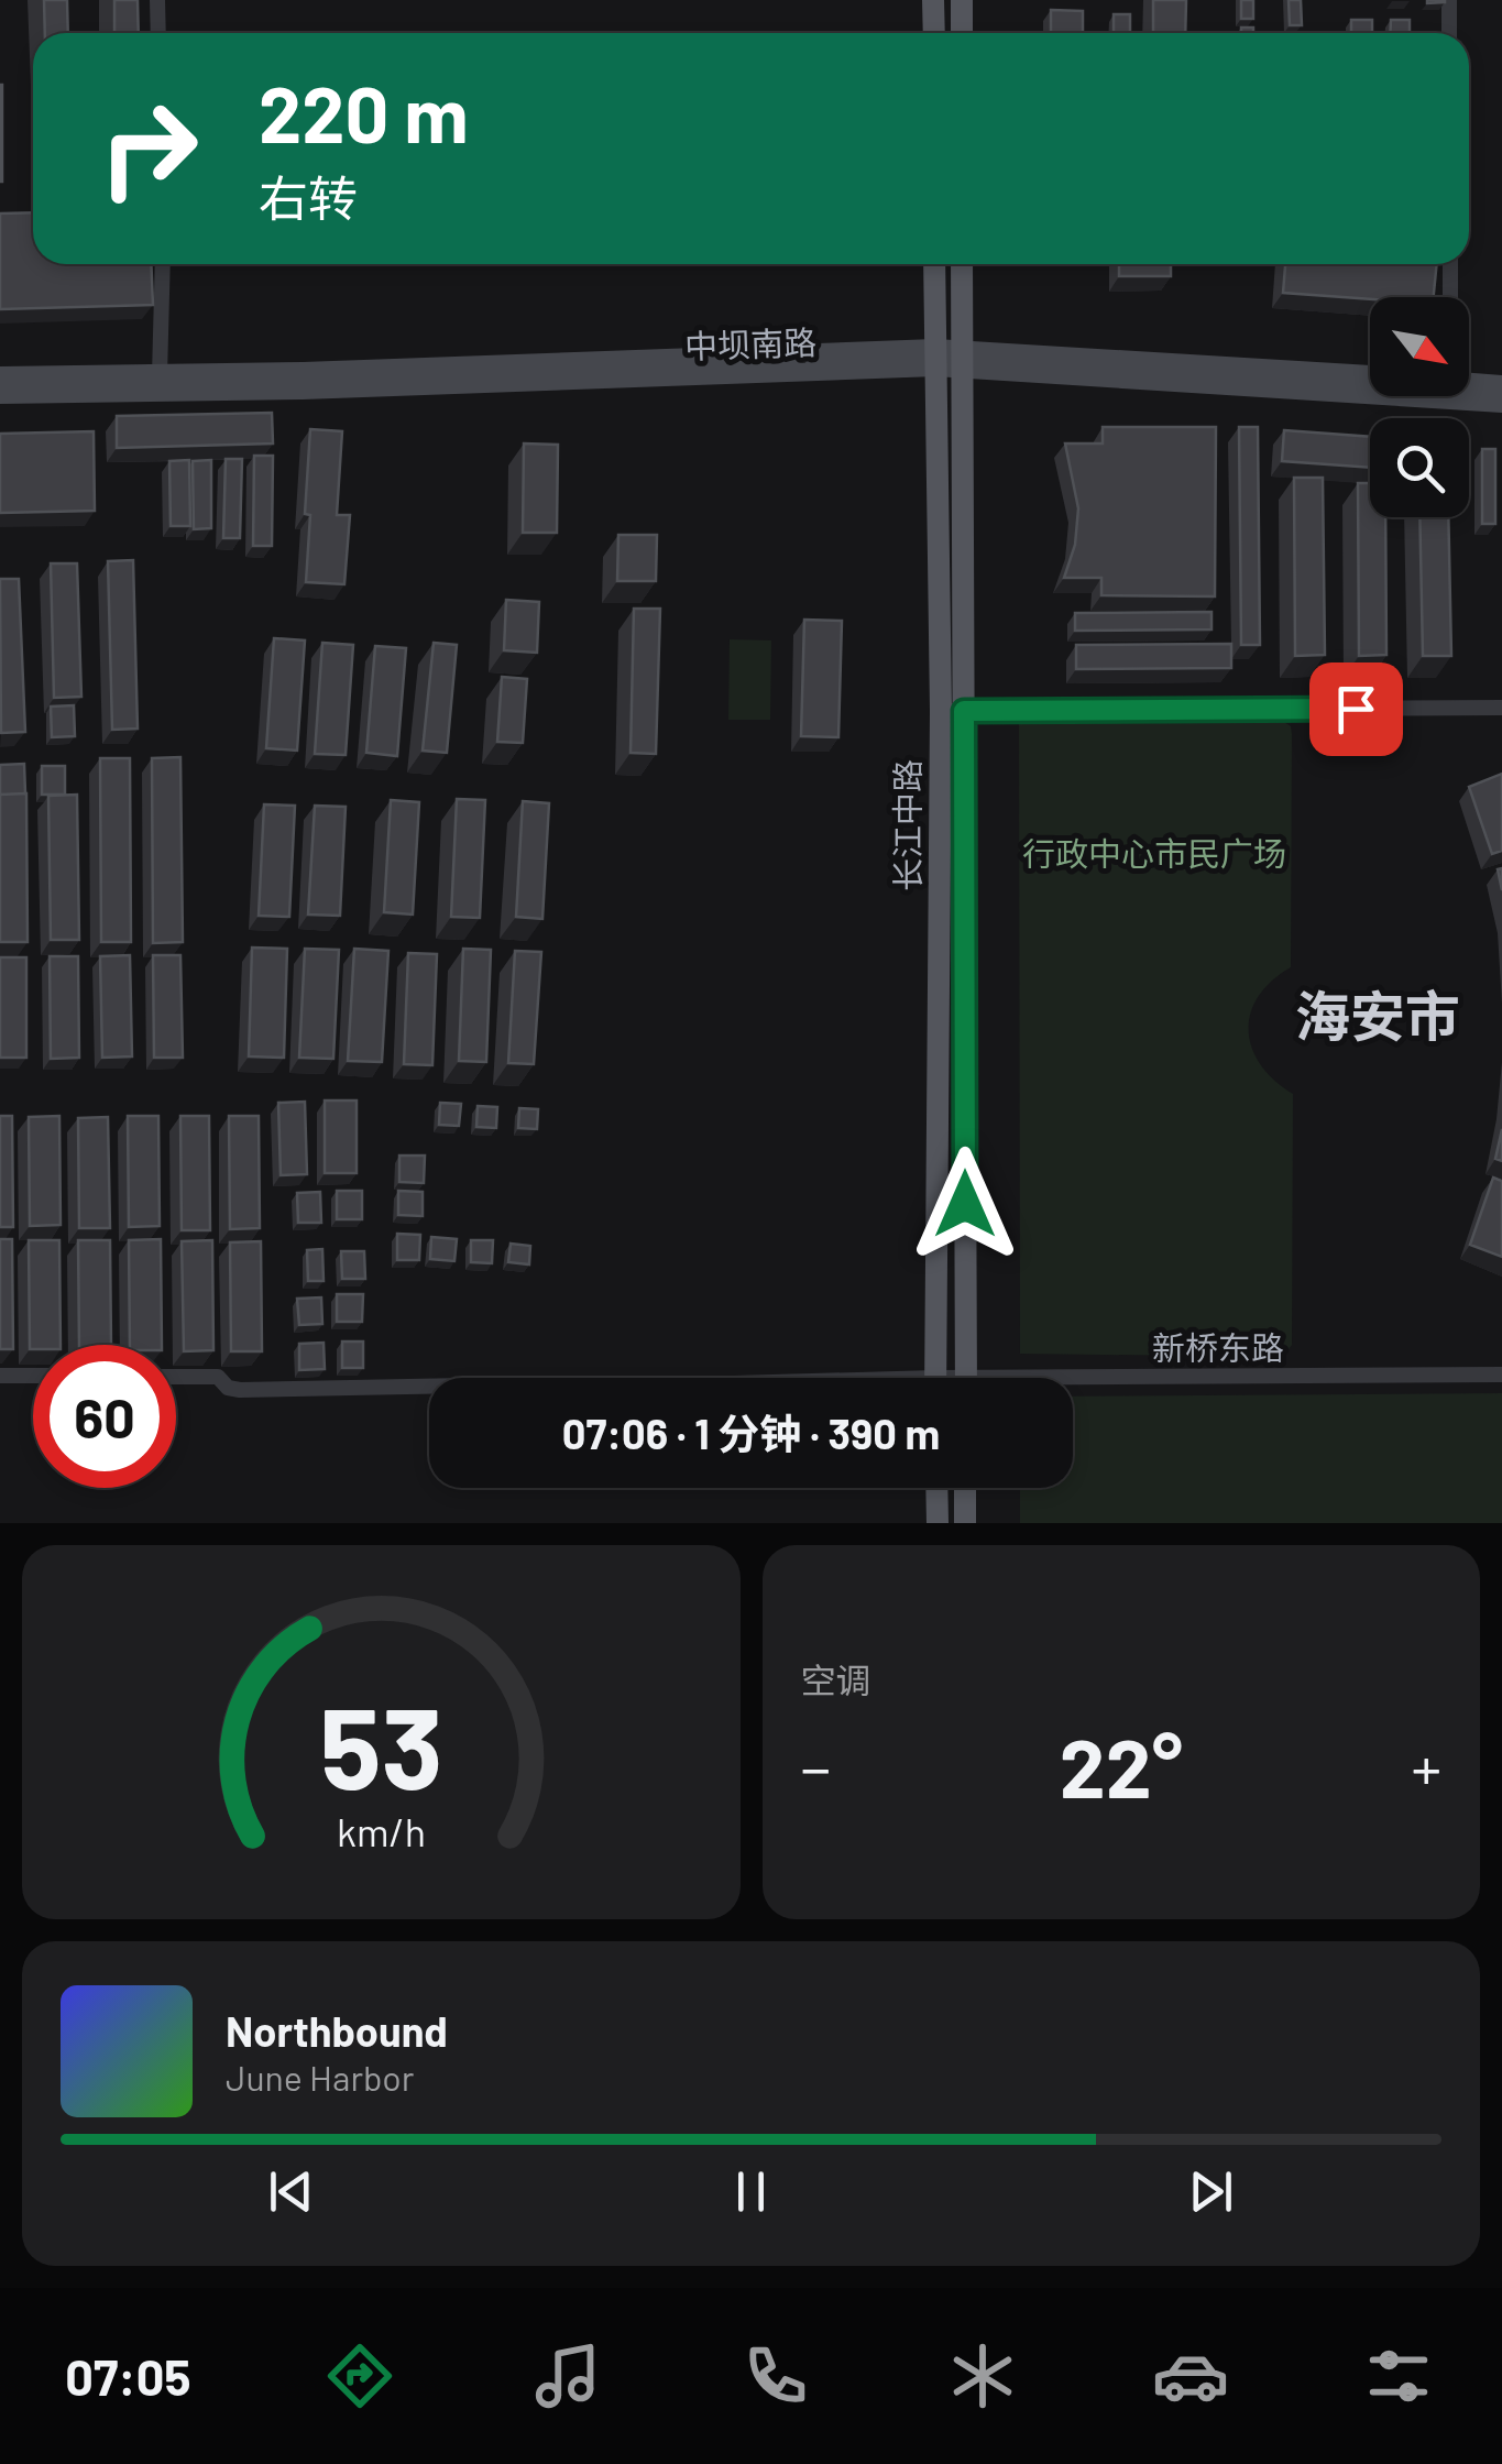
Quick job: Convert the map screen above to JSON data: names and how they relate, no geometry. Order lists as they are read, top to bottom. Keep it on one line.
{"streets":{"main road":["中坝南路","长江中路"],"street":["新桥东路"]},"crossings":[["中坝南路","长江中路"]],"districts":["海安市"],"parks":["行政中心市民广场"],"north":"bottom right","page":{"turn":["220 m","右转"],"limit":"60","trip":"07:06 · 1 分钟 · 390 m","tile":"空调","heat":["−","22°","+"],"song":["Northbound","June Harbor"],"tabs":"07:05","gauge":["53","km/h"]}}
